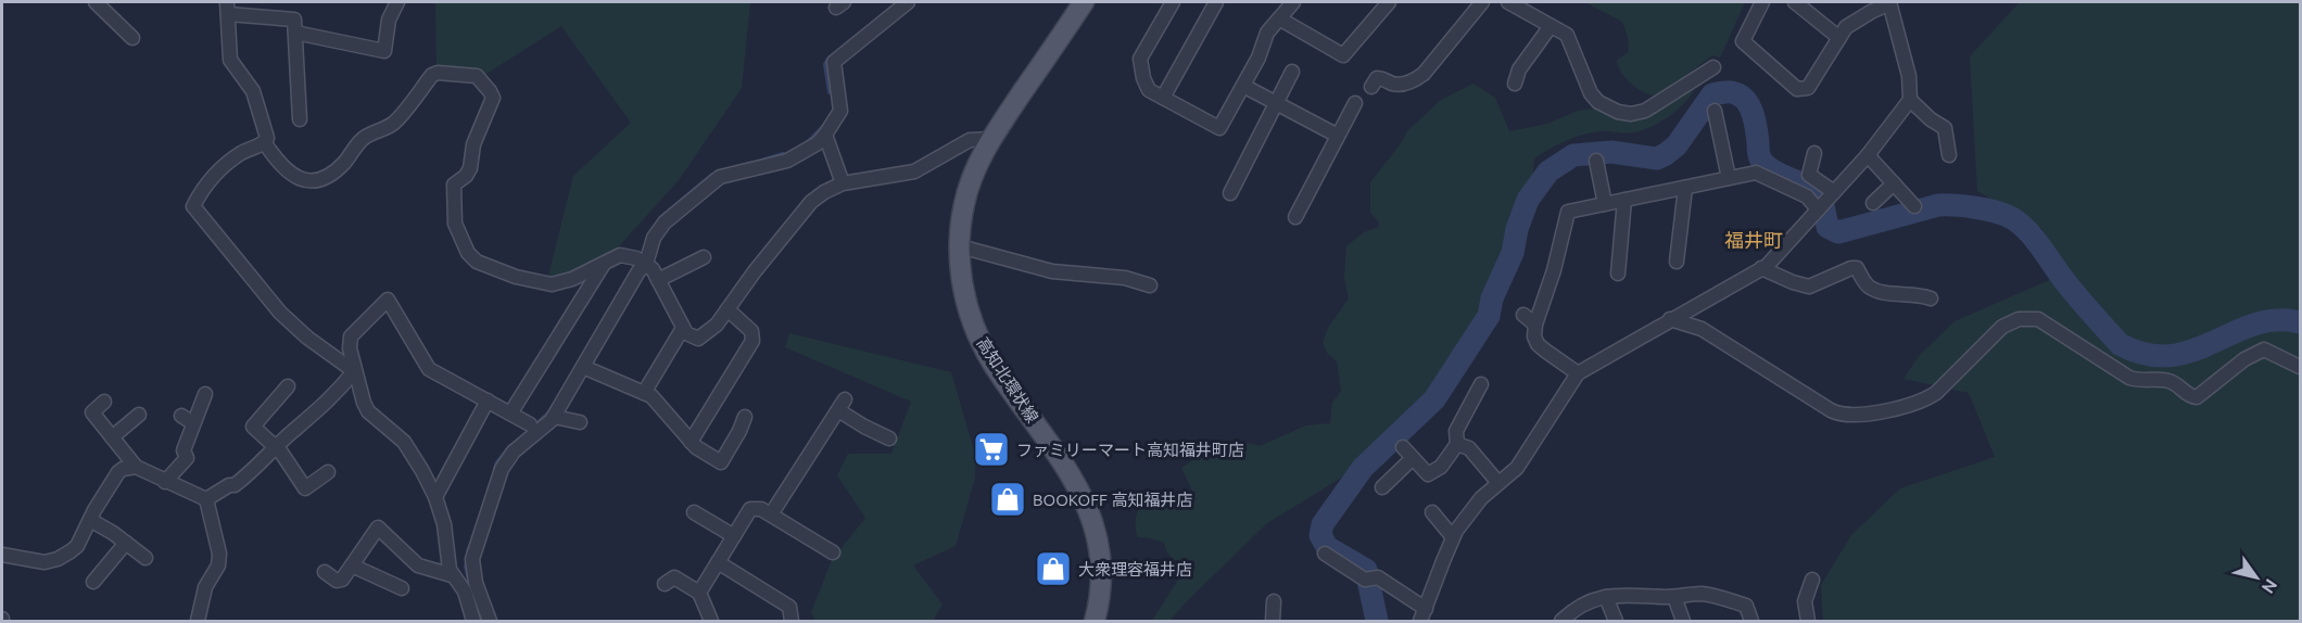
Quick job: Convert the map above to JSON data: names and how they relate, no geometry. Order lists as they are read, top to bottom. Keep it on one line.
{"streets":{"main road":["高知北環状線"]},"districts":["福井町"],"places":{"supermarket":["ファミリーマート高知福井町店"],"shop":["BOOKOFF 高知福井店","大衆理容福井店"]},"north":"bottom right"}
